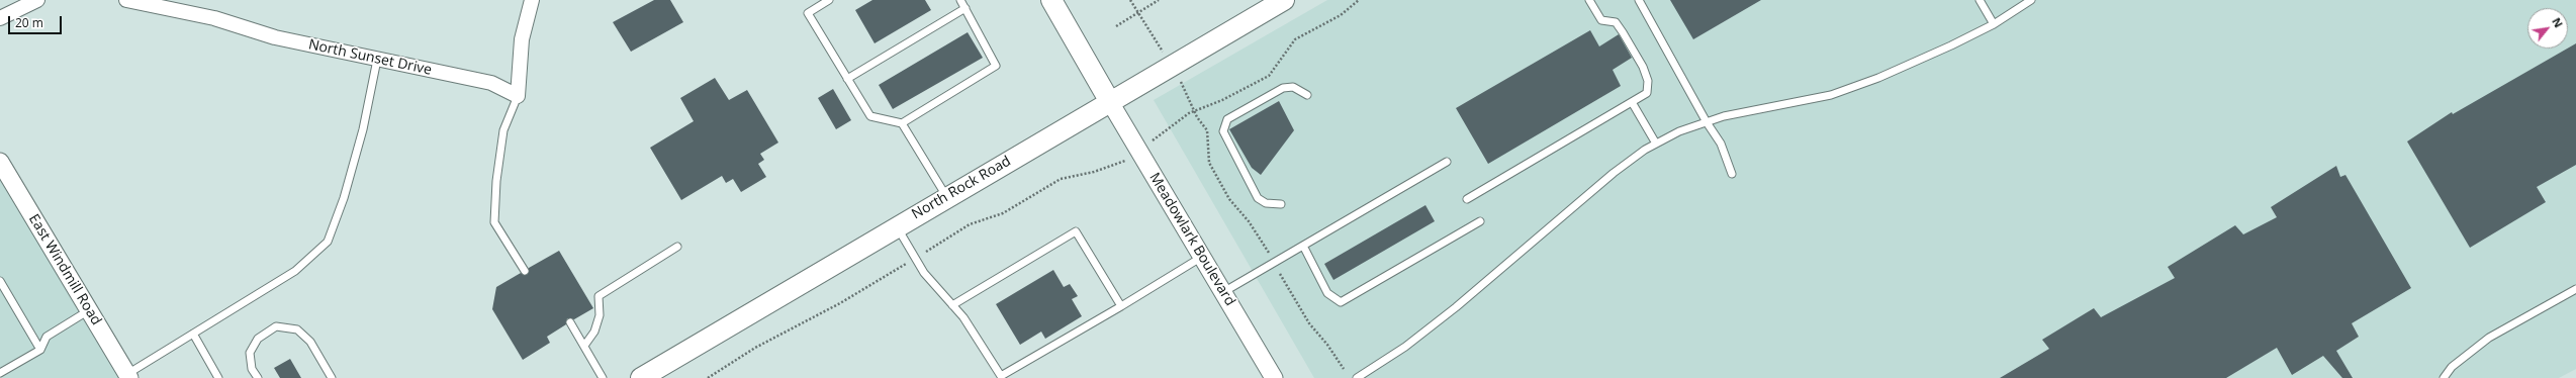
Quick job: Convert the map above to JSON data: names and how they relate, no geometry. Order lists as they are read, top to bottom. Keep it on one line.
{"streets":{"main road":["North Rock Road"],"street":["North Sunset Drive","Meadowlark Boulevard","East Windmill Road"]},"crossings":[["North Rock Road","Meadowlark Boulevard"]],"scale_bar":"20 m","north":"top right"}
